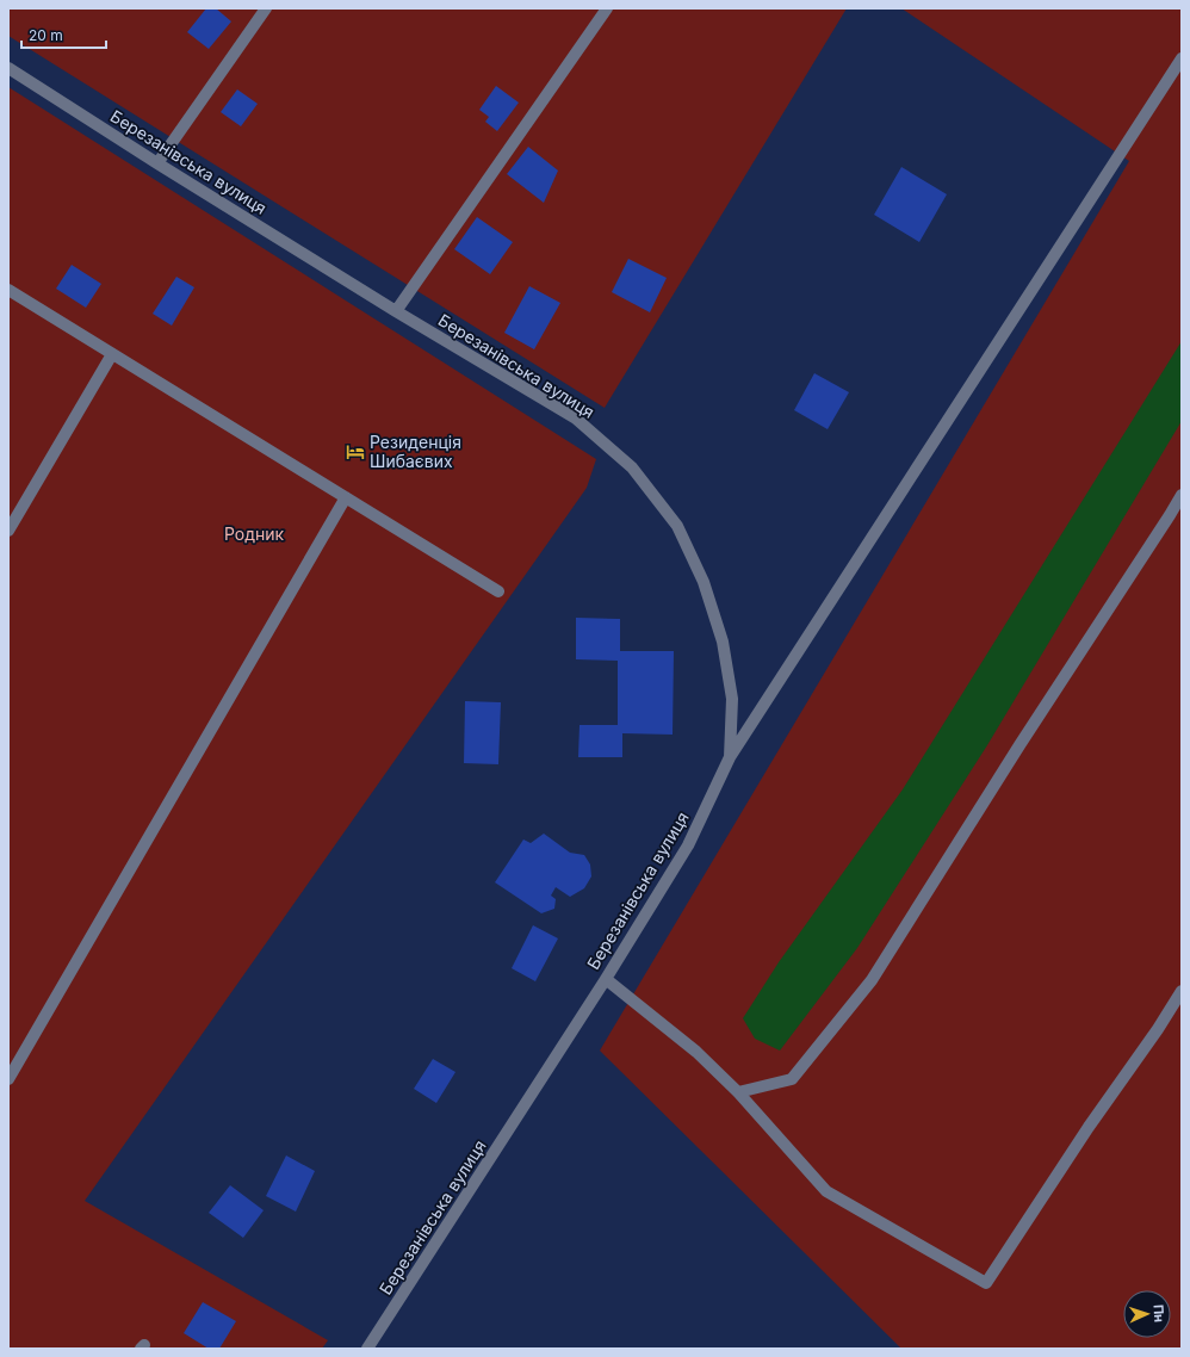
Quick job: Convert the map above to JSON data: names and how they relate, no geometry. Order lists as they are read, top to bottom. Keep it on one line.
{"streets":{"street":["Березанівська вулиця"]},"parks":["Родник"],"places":{"hotel":["Резиденція Шибаєвих"]},"scale_bar":"20 m","north":"right"}
